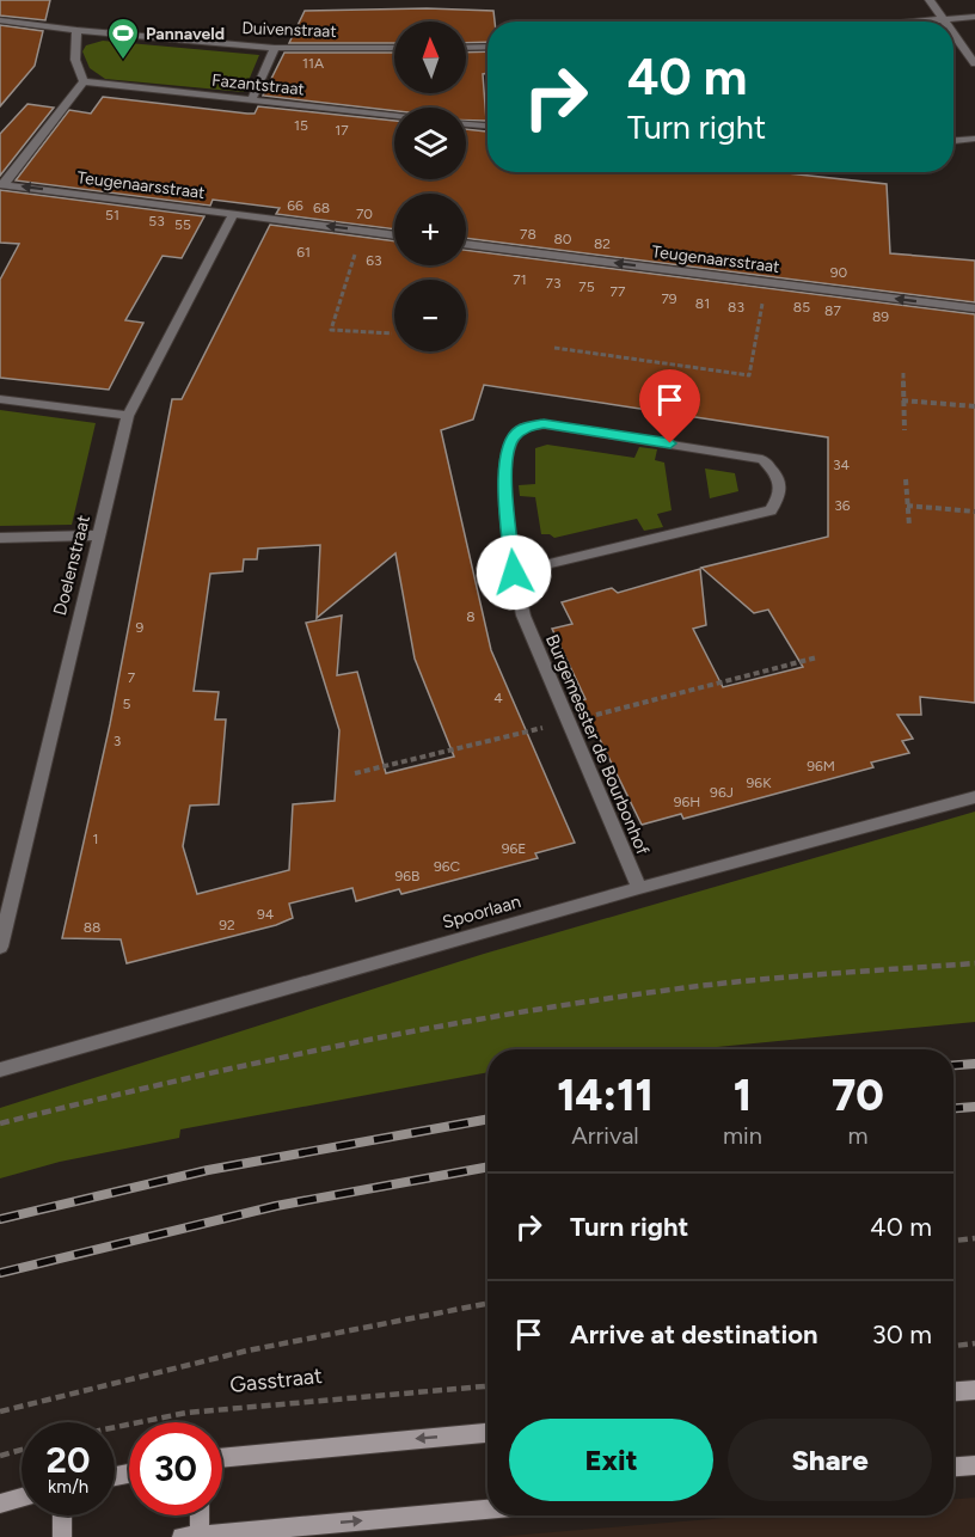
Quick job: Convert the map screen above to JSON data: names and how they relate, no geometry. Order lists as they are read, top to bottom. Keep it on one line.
{"streets":{"street":["Duivenstraat","Fazantstraat","Teugenaarsstraat","Doelenstraat","Burgemeester de Bourbonhof","Spoorlaan"],"path":["Gasstraat"]},"crossings":[["Teugenaarsstraat","Doelenstraat"],["Burgemeester de Bourbonhof","Spoorlaan"]],"one_way":["Teugenaarsstraat"],"places":{"sports":["Pannaveld"]},"house_numbers":["11A","15","17","66","68","70","51","53","55","78","80","82","61","63","90","71","73","75","77","79","81","83","85","87","89","34","36","8","9","7","4","5","3","96M","96K","96J","96H","1","96E","96C","96B","94","92","88"],"north":"top","page":{"map_buttons":["+","−"],"turn":["40 m","Turn right"],"eta":["14:11","Arrival","1","min","70","m"],"list":[{"name":"Turn right","value":"40 m"},{"name":"Arrive at destination","value":"30 m"}],"buttons":["Exit","Share"],"speed":"20 km/h","limit":"30"}}
